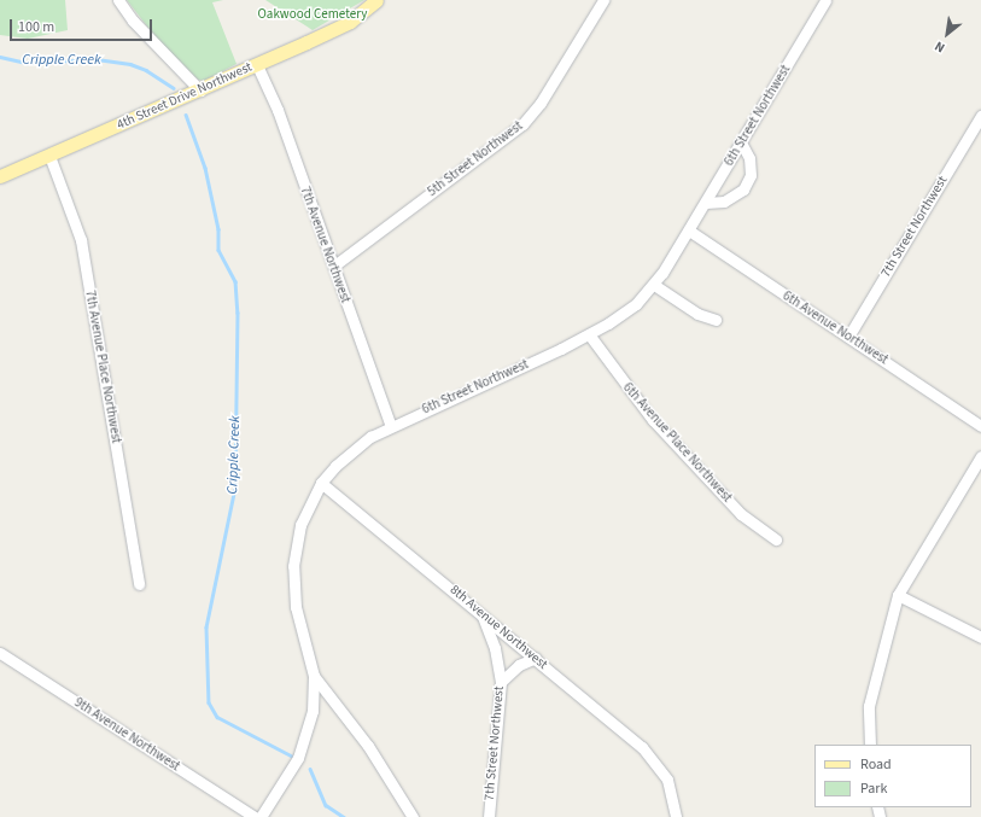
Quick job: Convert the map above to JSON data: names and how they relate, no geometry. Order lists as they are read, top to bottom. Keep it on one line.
{"streets":{"main road":["4th Street Drive Northwest"],"street":["6th Street Northwest","5th Street Northwest","7th Street Northwest","7th Avenue Northwest","6th Avenue Northwest","7th Avenue Place Northwest","6th Avenue Place Northwest","8th Avenue Northwest","9th Avenue Northwest"]},"crossings":[["4th Street Drive Northwest","7th Avenue Northwest"],["4th Street Drive Northwest","7th Avenue Place Northwest"],["6th Street Northwest","7th Avenue Northwest"],["6th Street Northwest","6th Avenue Northwest"],["6th Street Northwest","6th Avenue Place Northwest"],["6th Street Northwest","8th Avenue Northwest"],["5th Street Northwest","7th Avenue Northwest"],["7th Street Northwest","6th Avenue Northwest"],["7th Street Northwest","8th Avenue Northwest"]],"water":["Cripple Creek"],"parks":["Oakwood Cemetery"],"legend":["Road","Park"],"scale_bar":"100 m","north":"bottom left"}
